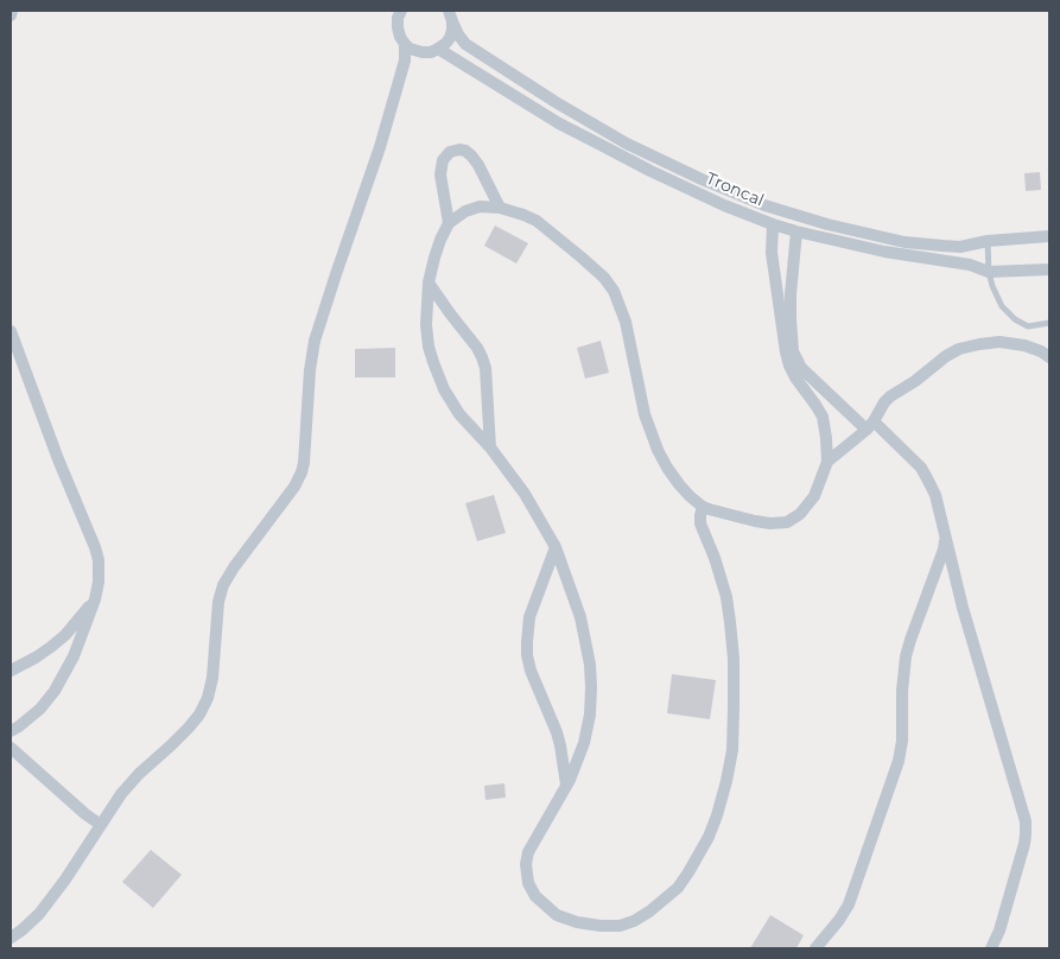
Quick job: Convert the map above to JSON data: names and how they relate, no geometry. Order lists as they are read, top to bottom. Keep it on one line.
{"streets":{"street":["Troncal"]}}
